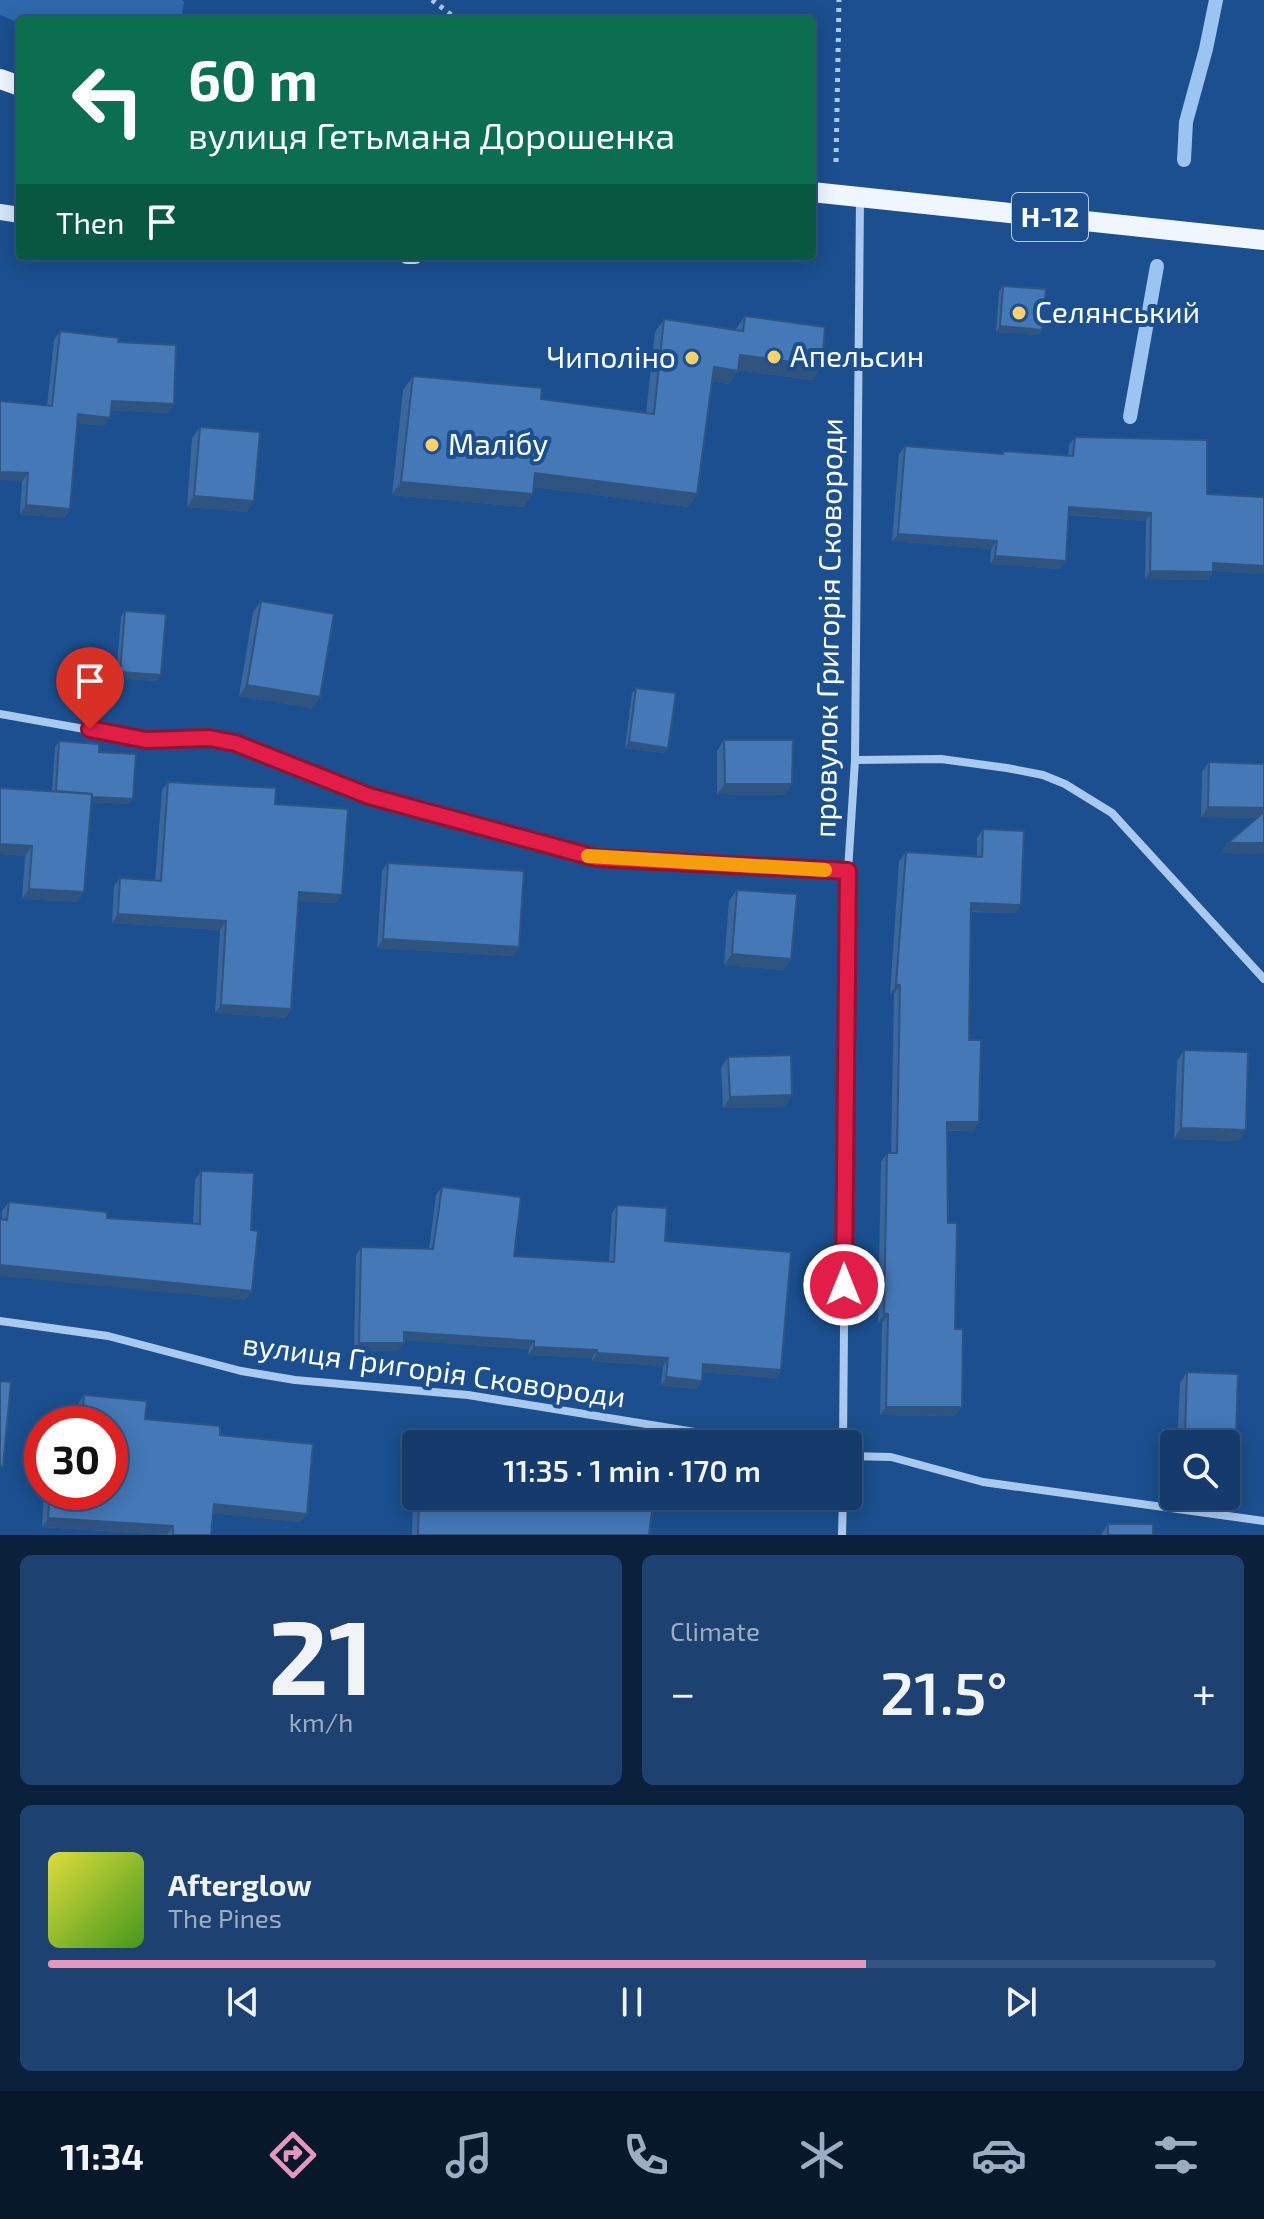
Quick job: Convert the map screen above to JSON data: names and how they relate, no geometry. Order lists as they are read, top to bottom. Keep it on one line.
{"streets":{"main road":["Н-12"],"street":["провулок Григорія Сковороди","вулиця Григорія Сковороди"]},"crossings":[["Н-12","провулок Григорія Сковороди"]],"places":["Селянський","Апельсин","Чиполіно","Малібу"],"page":{"turn":["60 m","вулиця Гетьмана Дорошенка"],"then":"Then","limit":"30","trip":"11:35 · 1 min · 170 m","tile":[["21","km/h"],"Climate"],"heat":["−","21.5°","+"],"song":["Afterglow","The Pines"],"tabs":"11:34"}}
